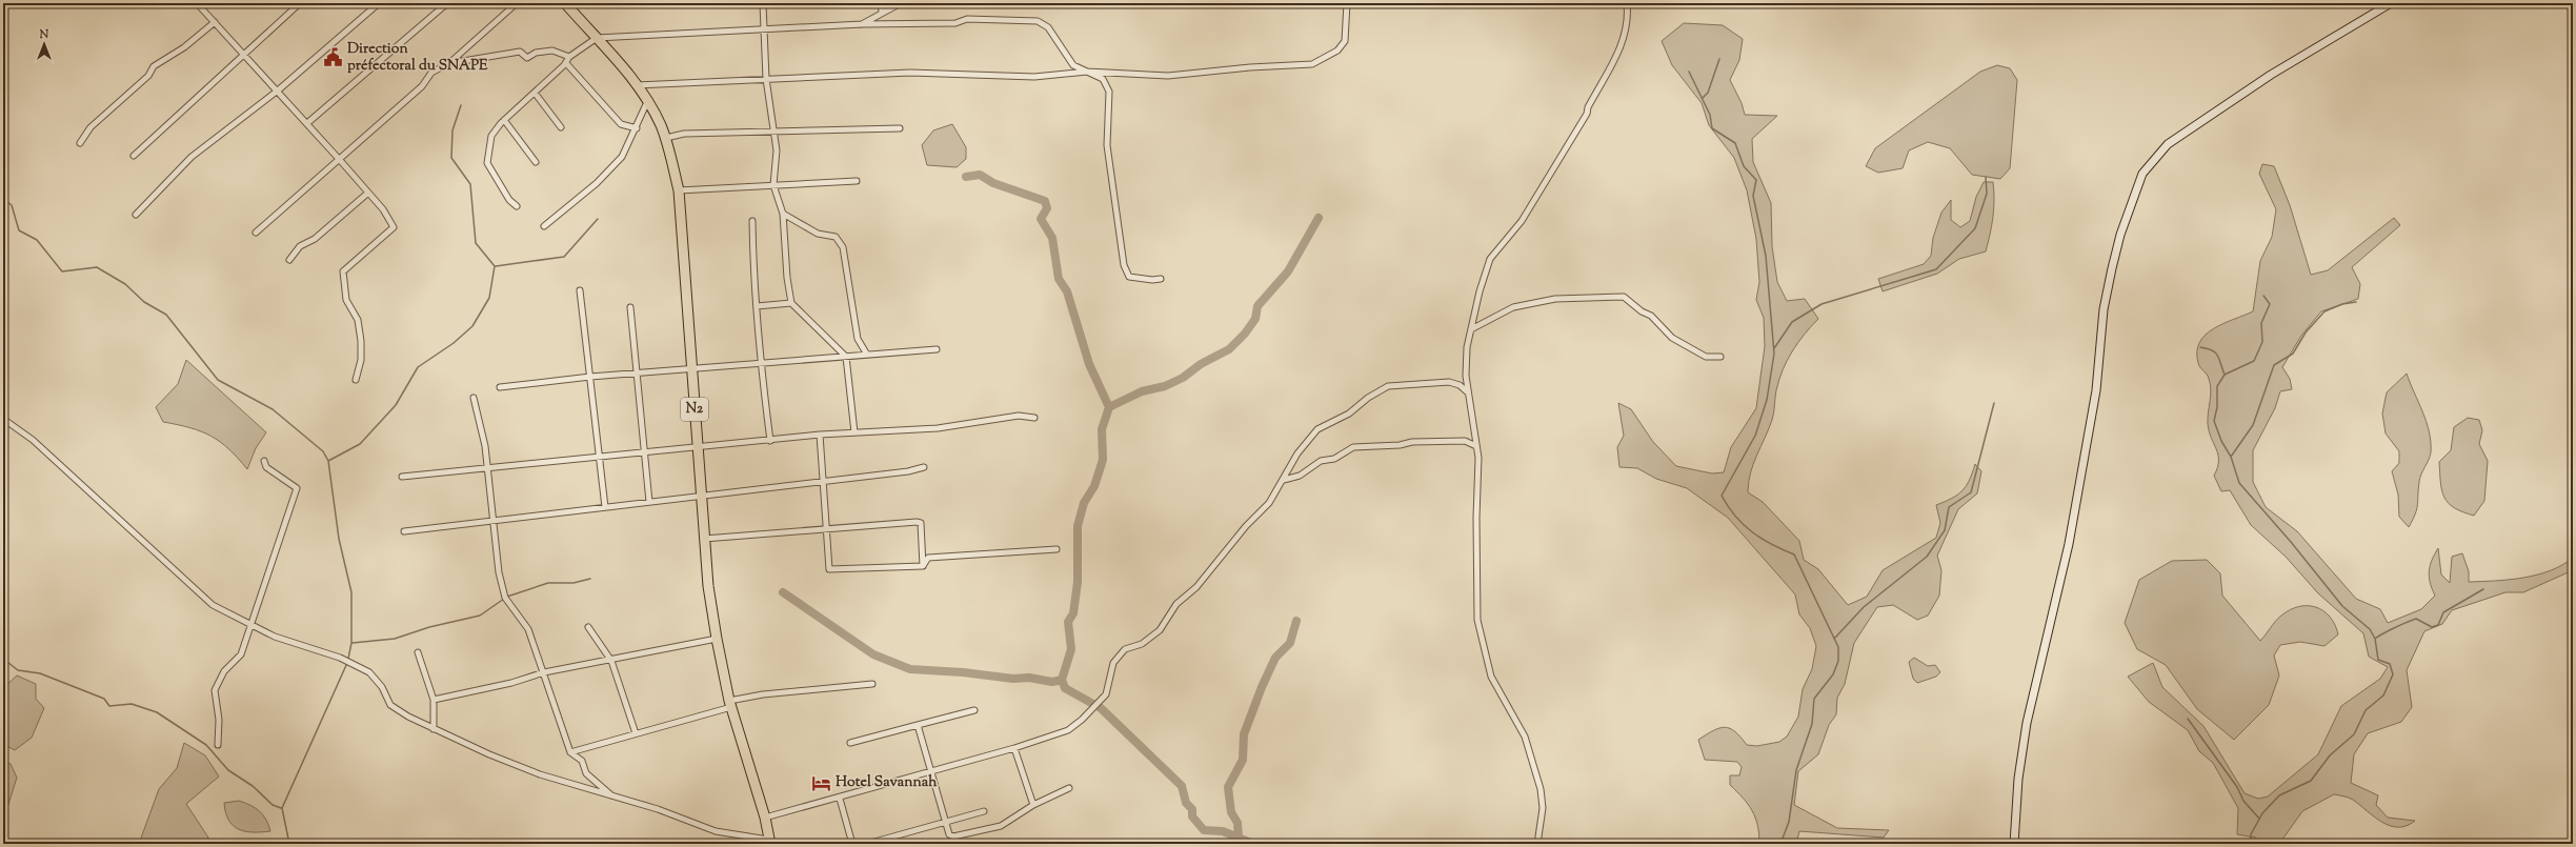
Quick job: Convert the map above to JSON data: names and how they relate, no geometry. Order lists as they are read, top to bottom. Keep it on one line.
{"streets":{"highway":["N2"]},"places":{"public building":["Direction préfectoral du SNAPE"],"hotel":["Hotel Savannah"]},"north":"top"}
